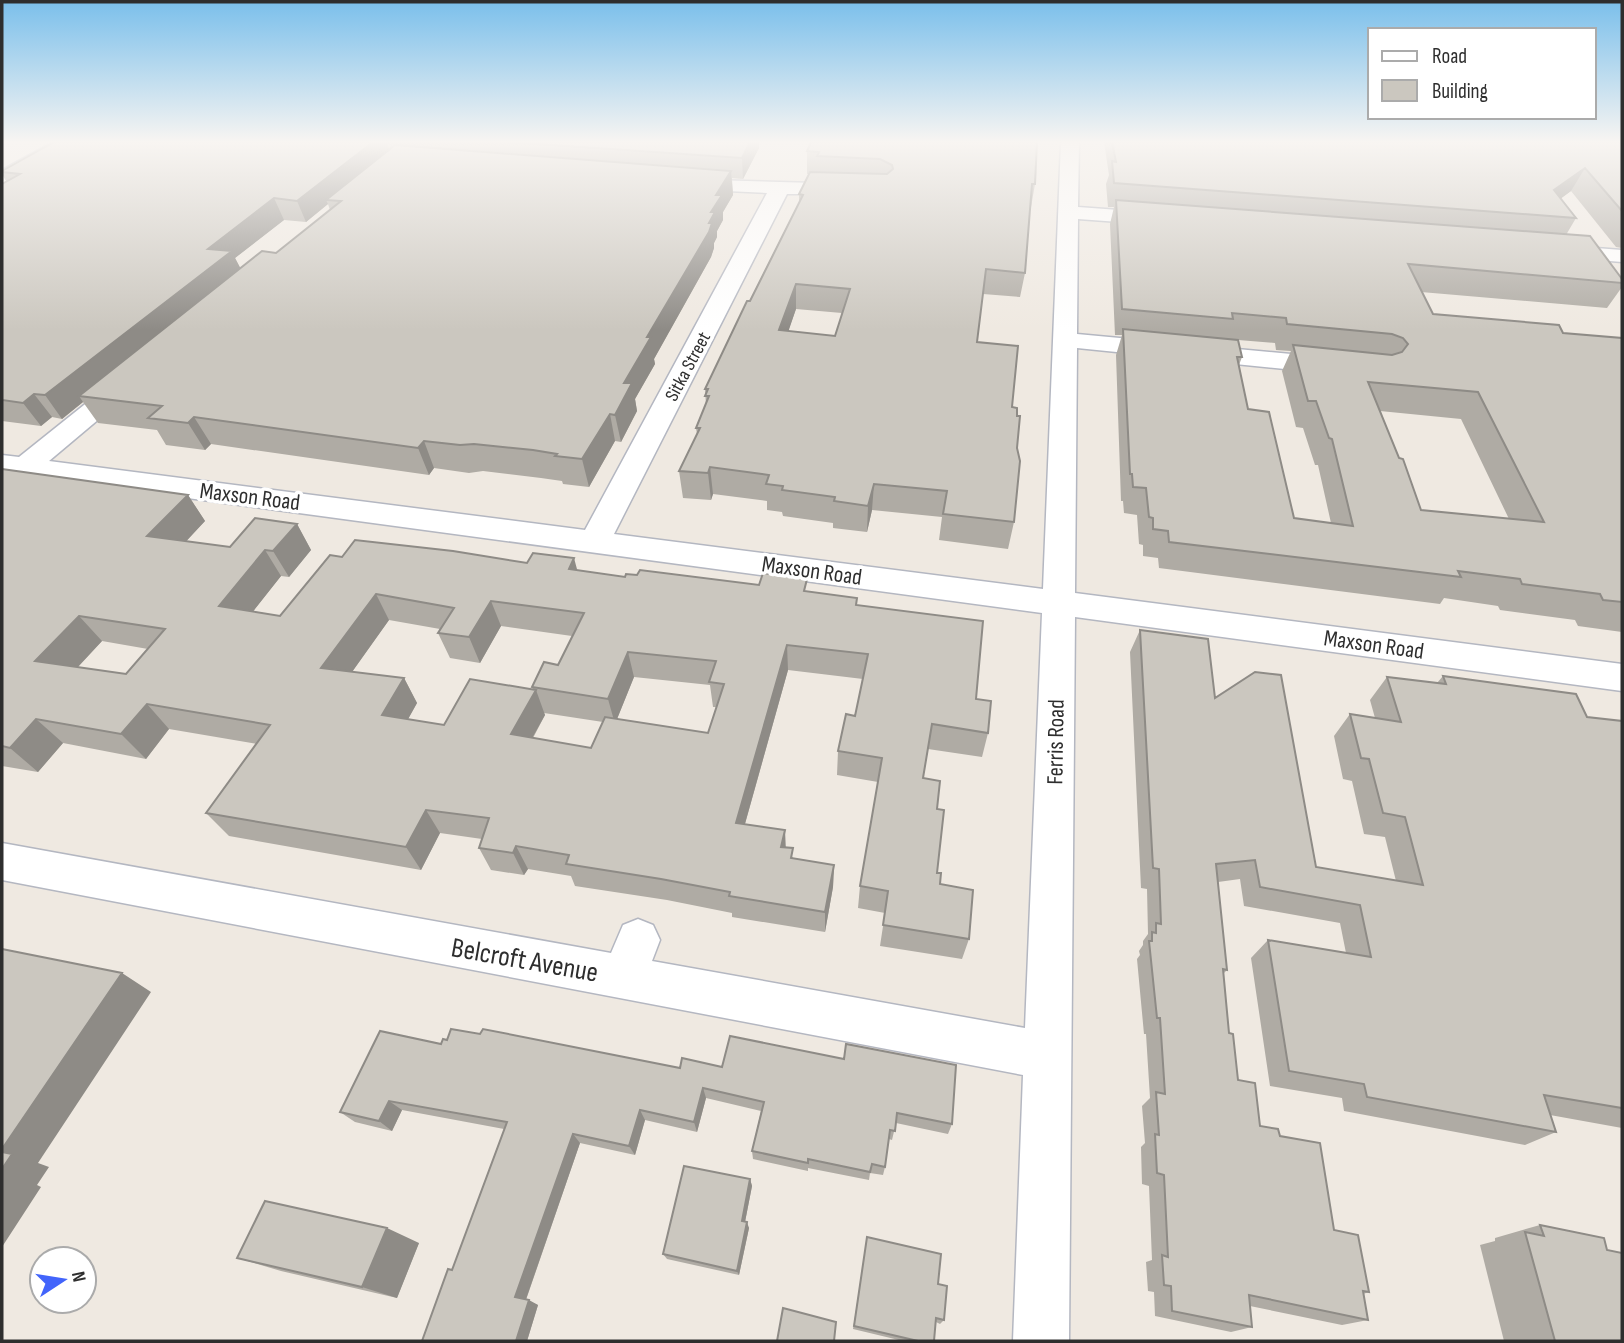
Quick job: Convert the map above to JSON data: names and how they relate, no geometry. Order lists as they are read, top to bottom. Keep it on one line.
{"streets":{"street":["Sitka Street","Maxson Road","Ferris Road","Belcroft Avenue"]},"crossings":[["Sitka Street","Maxson Road"],["Maxson Road","Ferris Road"],["Ferris Road","Belcroft Avenue"]],"legend":["Road","Building"],"north":"right"}
